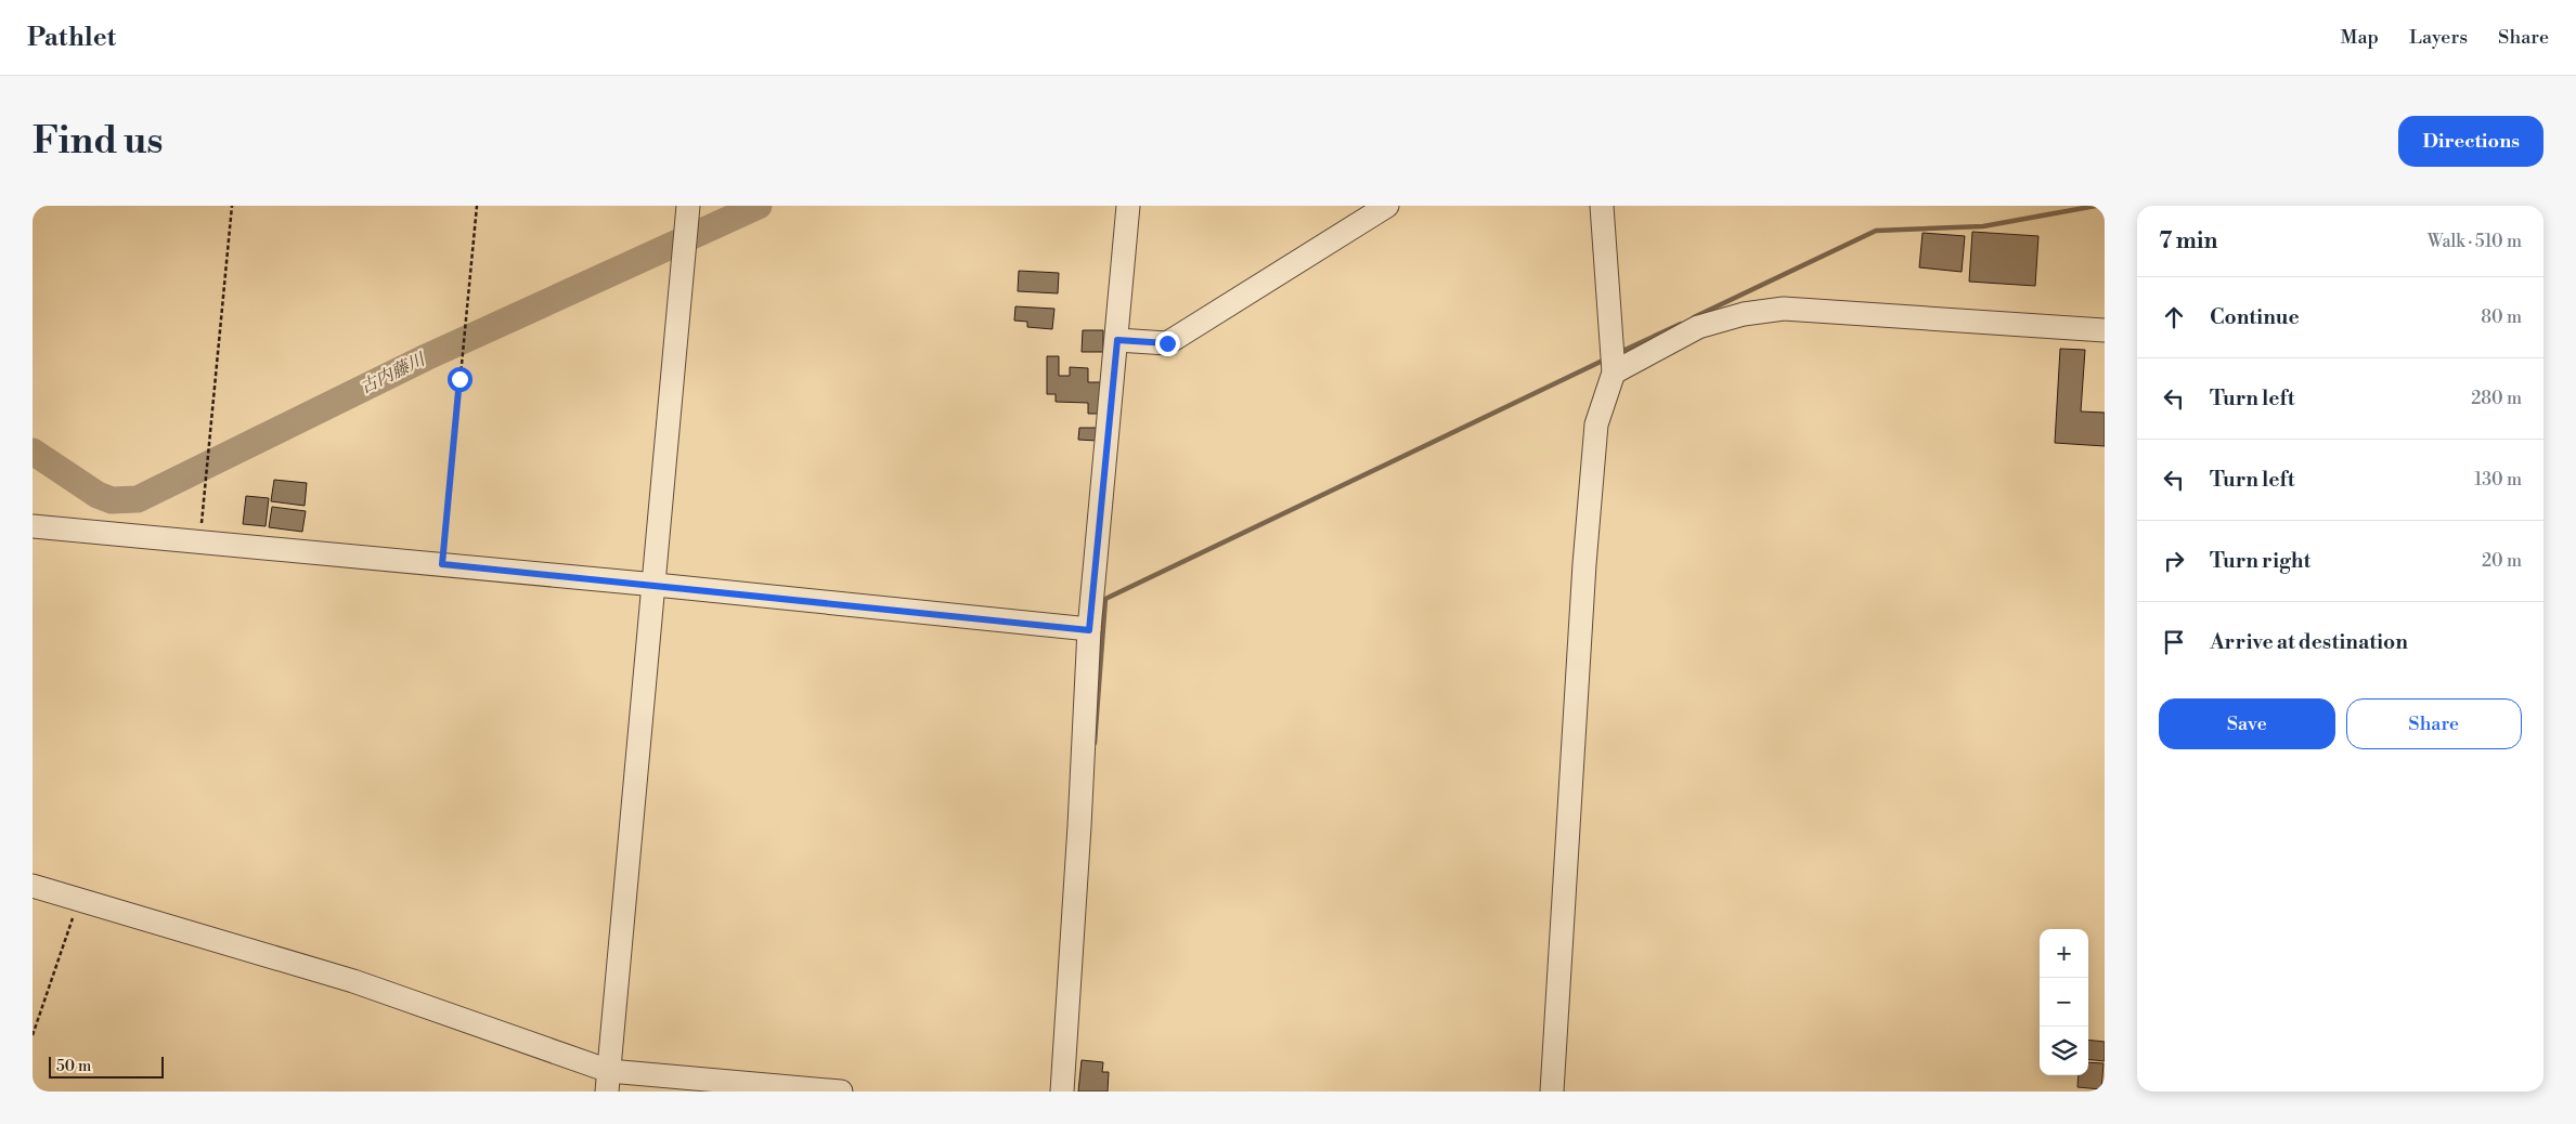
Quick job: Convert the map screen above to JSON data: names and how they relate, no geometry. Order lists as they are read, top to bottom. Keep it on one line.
{"water":["古内藤川"],"scale_bar":"50 m","page":{"header":"Pathlet","nav":["Map","Layers","Share"],"buttons":["Directions",["Save","Share"]],"title":"Find us","heading":["7 min","Walk · 510 m"],"list":[["Continue","80 m"],["Turn left","280 m"],["Turn left","130 m"],["Turn right","20 m"],"Arrive at destination"],"map_buttons":["+","−"],"scale":"50 m"}}
